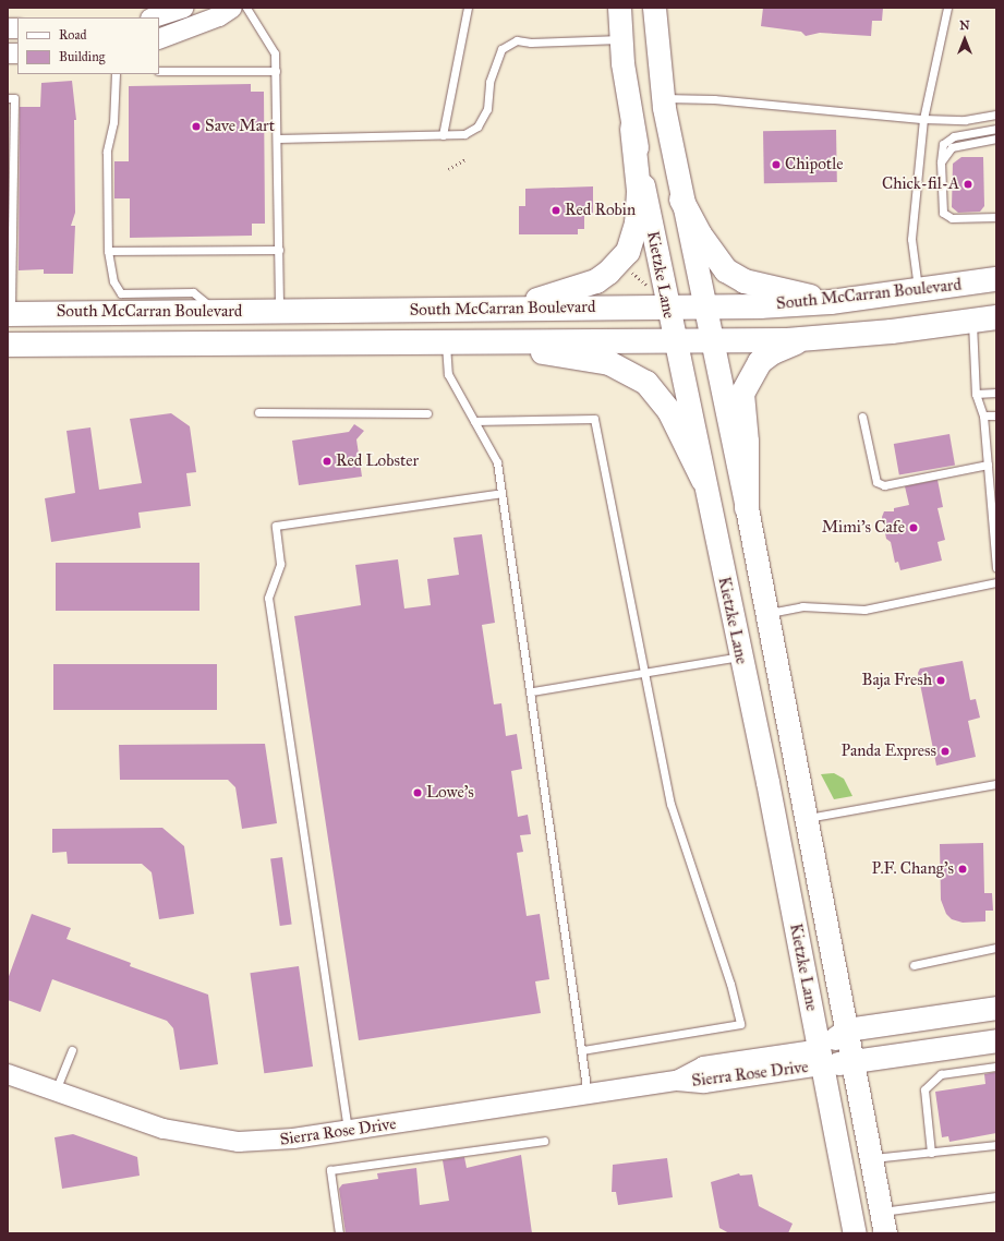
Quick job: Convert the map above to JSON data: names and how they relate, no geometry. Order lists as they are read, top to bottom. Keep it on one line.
{"streets":{"main road":["Kietzke Lane","South McCarran Boulevard"],"street":["Sierra Rose Drive"]},"crossings":[["Kietzke Lane","South McCarran Boulevard"],["Kietzke Lane","Sierra Rose Drive"]],"places":["Save Mart","Chipotle","Chick-fil-A","Red Robin","Red Lobster","Mimi's Cafe","Baja Fresh","Panda Express","Lowe's","P.F. Chang's"],"legend":["Road","Building"],"north":"top"}
